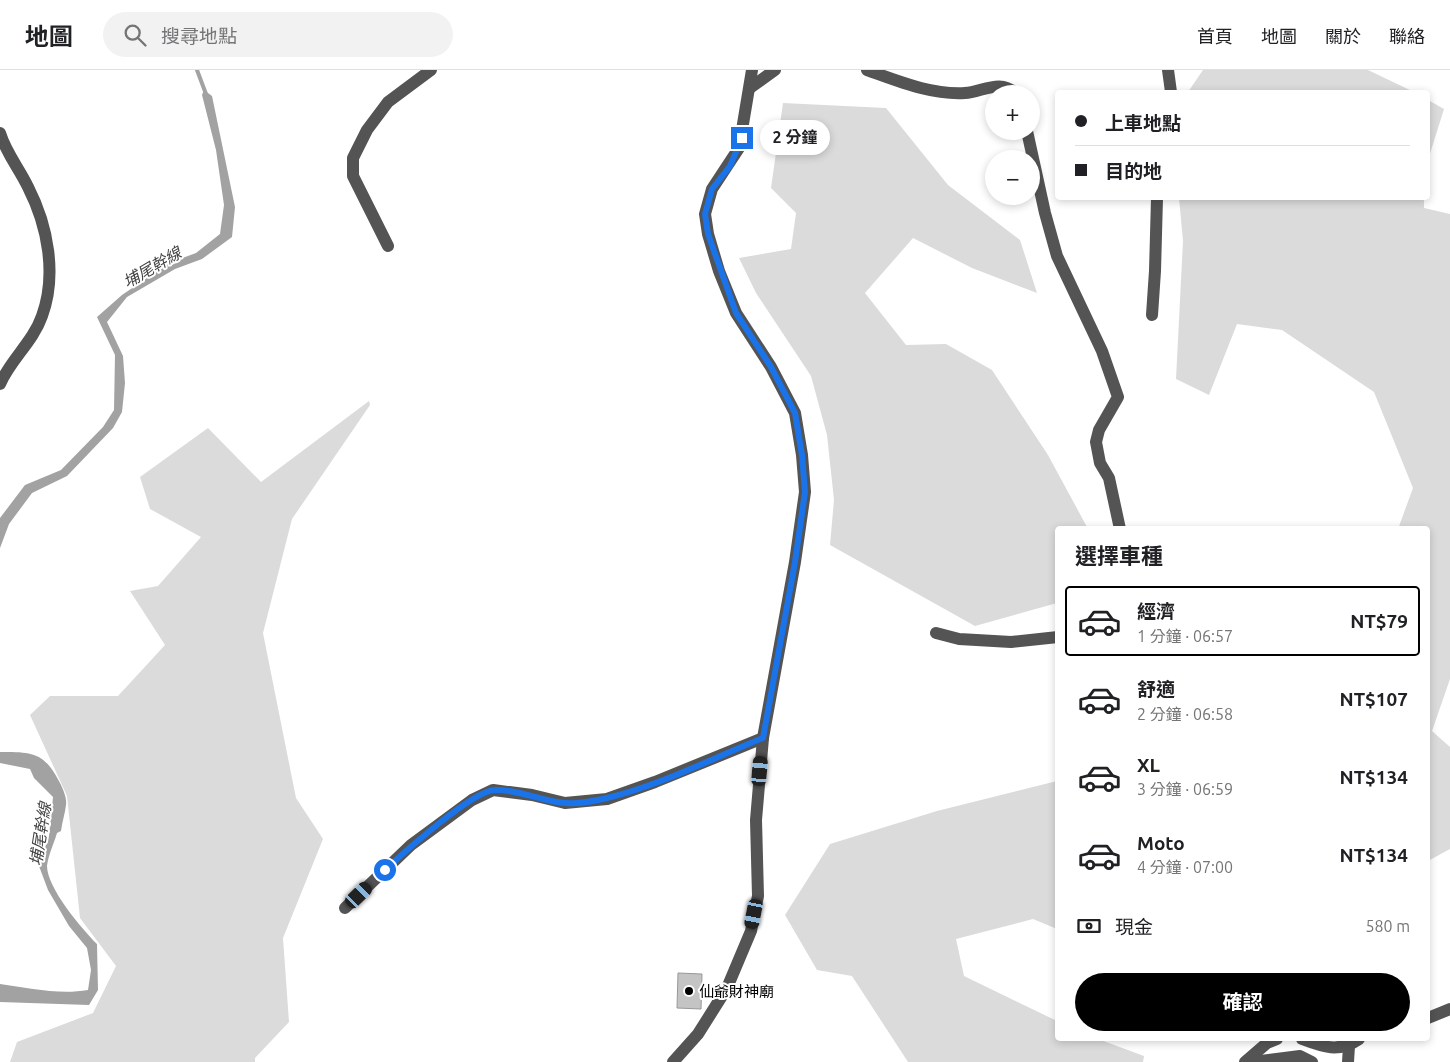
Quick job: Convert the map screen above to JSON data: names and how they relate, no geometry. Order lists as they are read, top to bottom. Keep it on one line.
{"water":["埔尾幹線"],"places":["仙爺財神廟"],"page":{"header":"地圖","search":"搜尋地點","nav":["首頁","地圖","關於","聯絡"],"map_buttons":["+","−"],"banner":["上車地點","目的地"],"bubble":"2 分鐘","heading":"選擇車種","list":[{"name":"經濟","note":"1 分鐘 · 06:57","value":"NT$79"},{"name":"舒適","note":"2 分鐘 · 06:58","value":"NT$107"},{"name":"XL","note":"3 分鐘 · 06:59","value":"NT$134"},{"name":"Moto","note":"4 分鐘 · 07:00","value":"NT$134"}],"pay":["現金","580 m"],"buttons":"確認"}}
